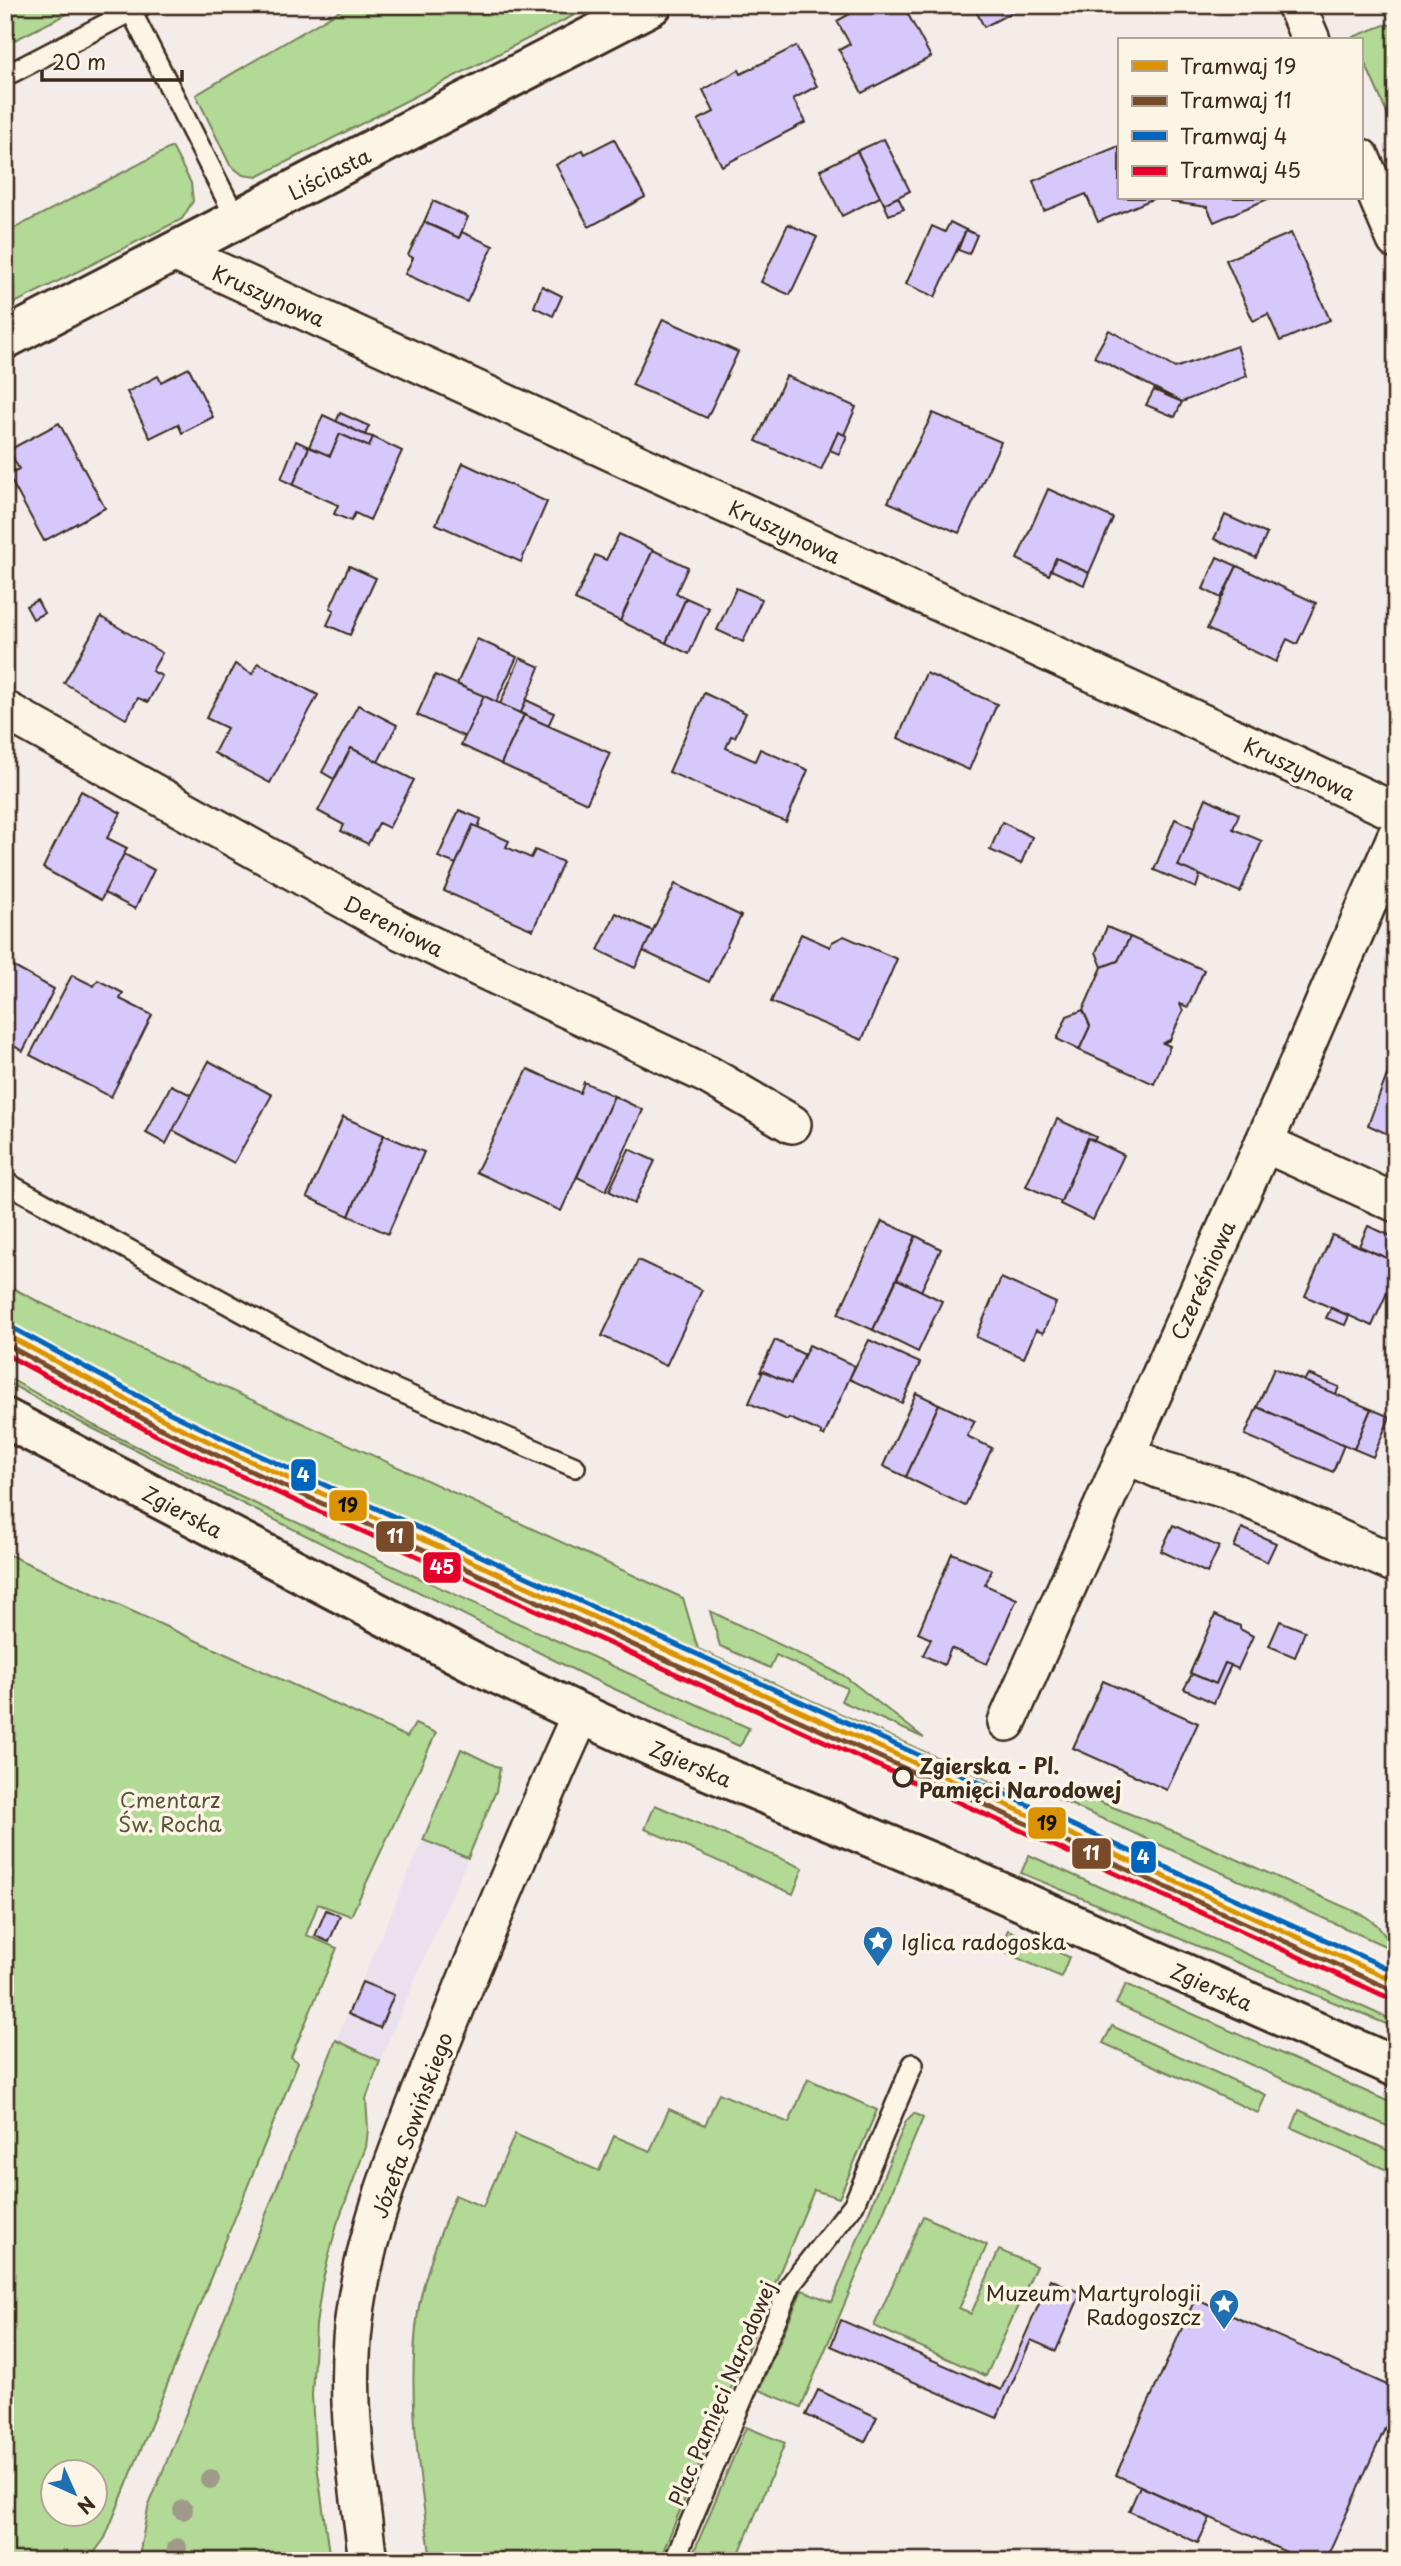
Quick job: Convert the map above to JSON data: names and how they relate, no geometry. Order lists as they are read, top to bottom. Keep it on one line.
{"streets":{"main road":["Liściasta","Zgierska"],"street":["Kruszynowa","Dereniowa","Czereśniowa","Józefa Sowińskiego"],"lane":["Plac Pamięci Narodowej"]},"crossings":[["Liściasta","Kruszynowa"],["Zgierska","Józefa Sowińskiego"]],"parks":["Cmentarz Św. Rocha"],"places":{"other":["Zgierska - Pl. Pamięci Narodowej"],"place":["Iglica radogoska","Muzeum Martyrologii Radogoszcz"]},"lines":["tram line 4","tram line 19","tram line 11","tram line 45"],"legend":["Tramwaj 19","Tramwaj 11","Tramwaj 4","Tramwaj 45"],"scale_bar":"20 m","north":"bottom right"}
